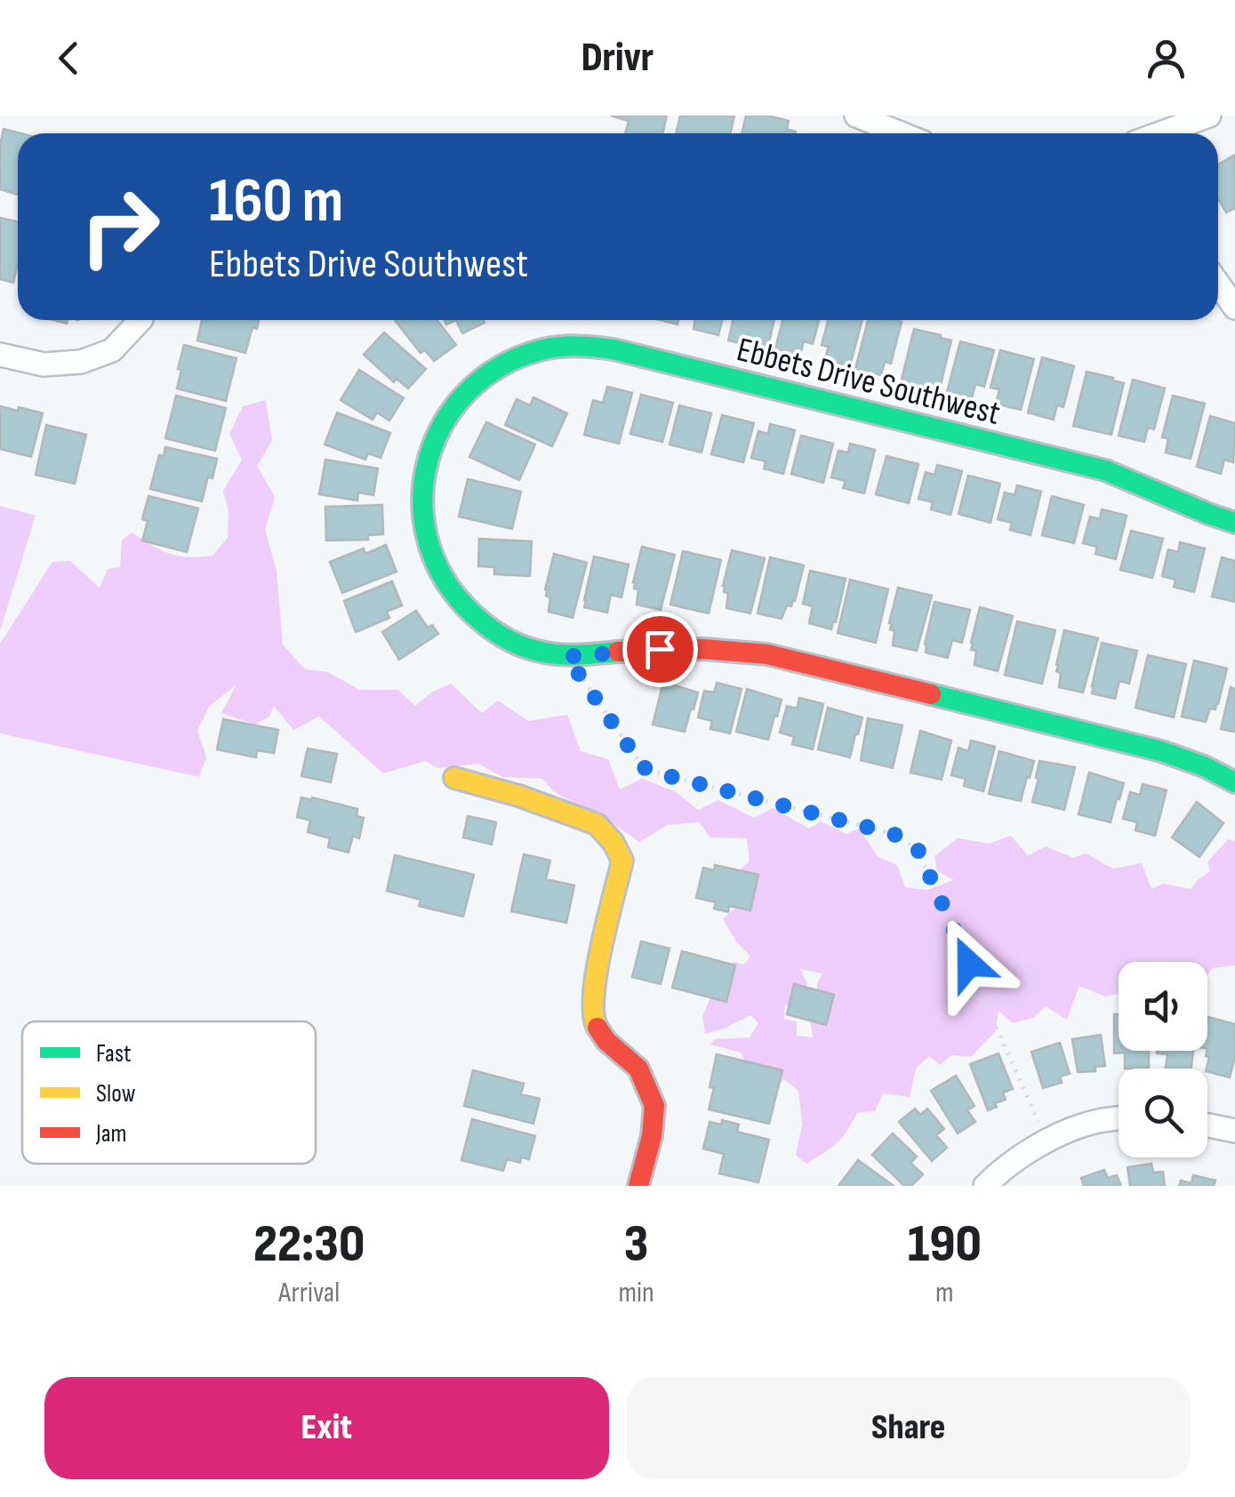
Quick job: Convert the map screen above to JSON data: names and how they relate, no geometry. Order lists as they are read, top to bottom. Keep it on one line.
{"streets":{"street":["Ebbets Drive Southwest"]},"legend":["Fast","Slow","Jam"],"page":{"header":"Drivr","turn":["160 m","Ebbets Drive Southwest"],"eta":["22:30","Arrival","3","min","190","m"],"buttons":["Exit","Share"]}}
